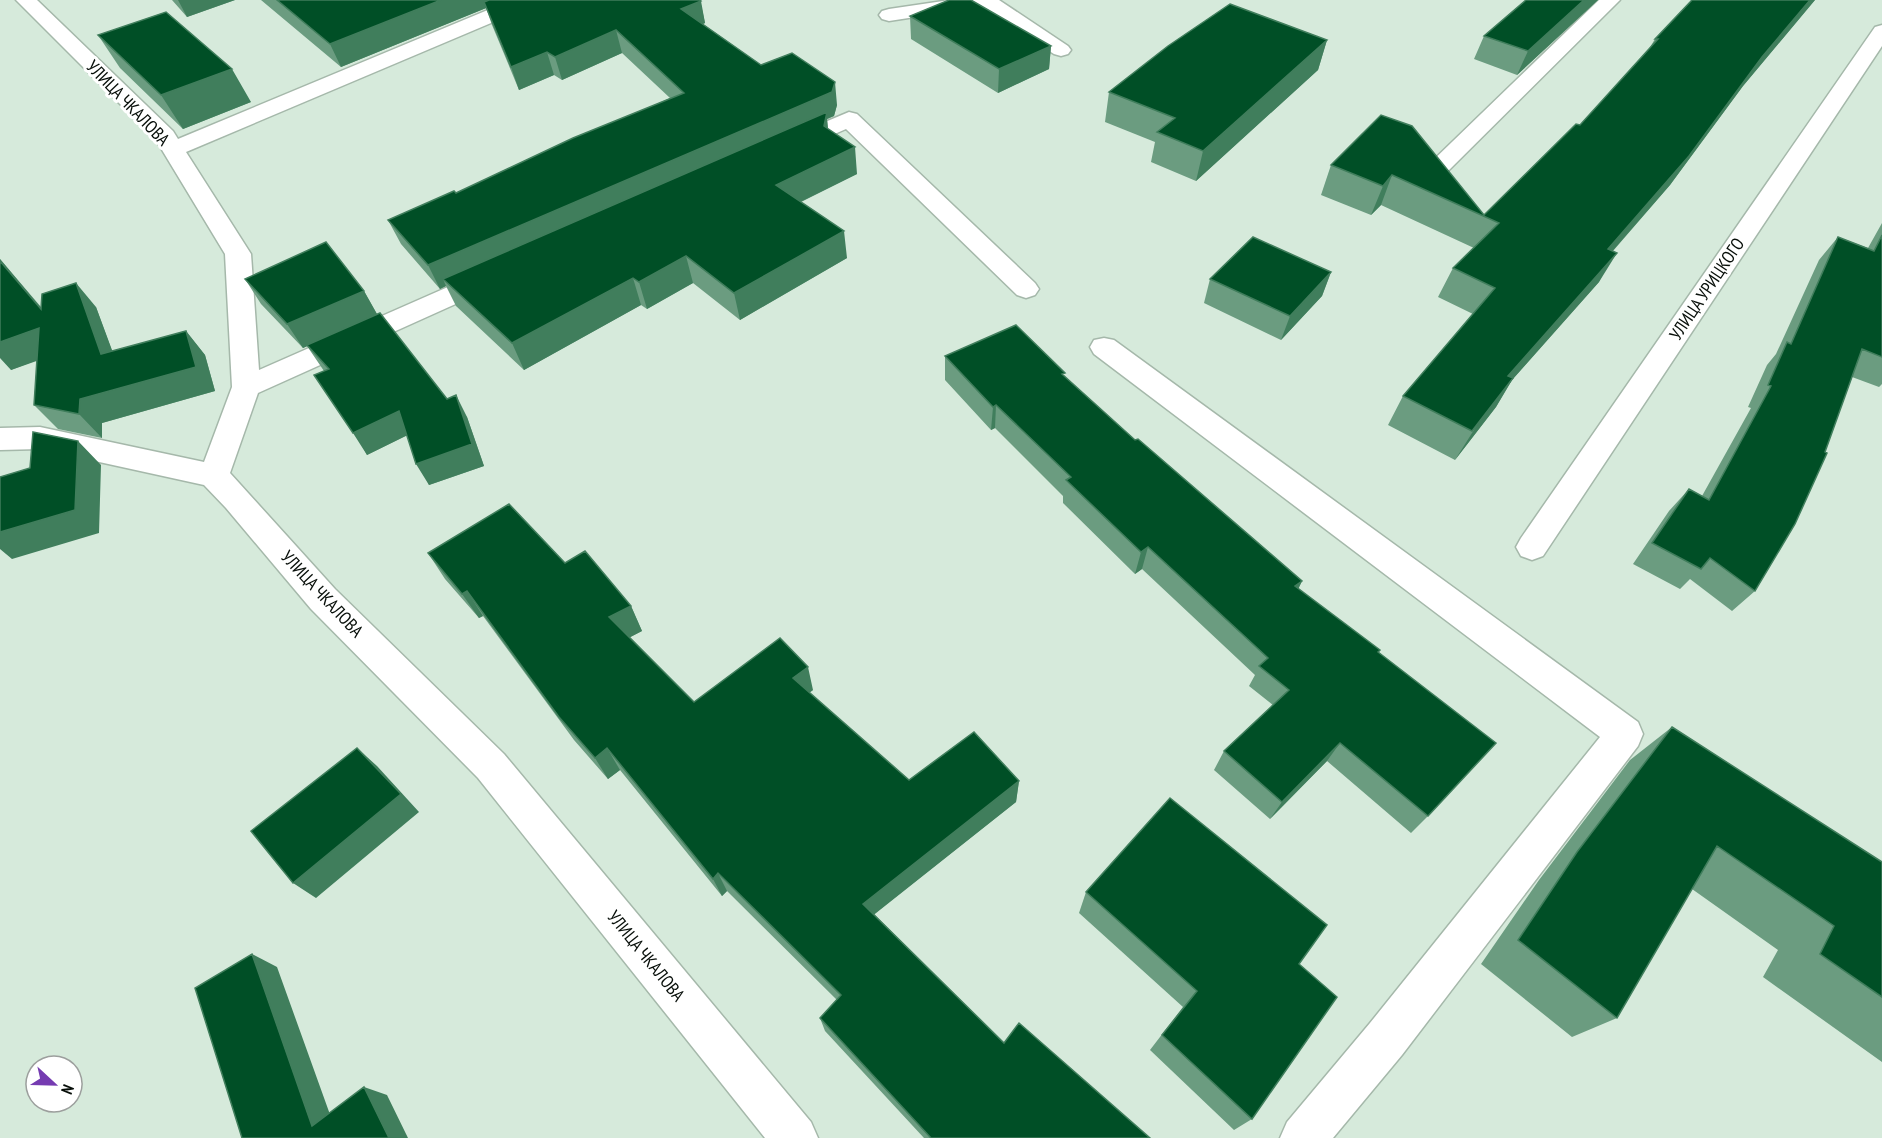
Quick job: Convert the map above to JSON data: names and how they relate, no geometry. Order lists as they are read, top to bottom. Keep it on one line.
{"streets":{"street":["УЛИЦА ЧКАЛОВА","УЛИЦА УРИЦКОГО"]},"north":"right"}
